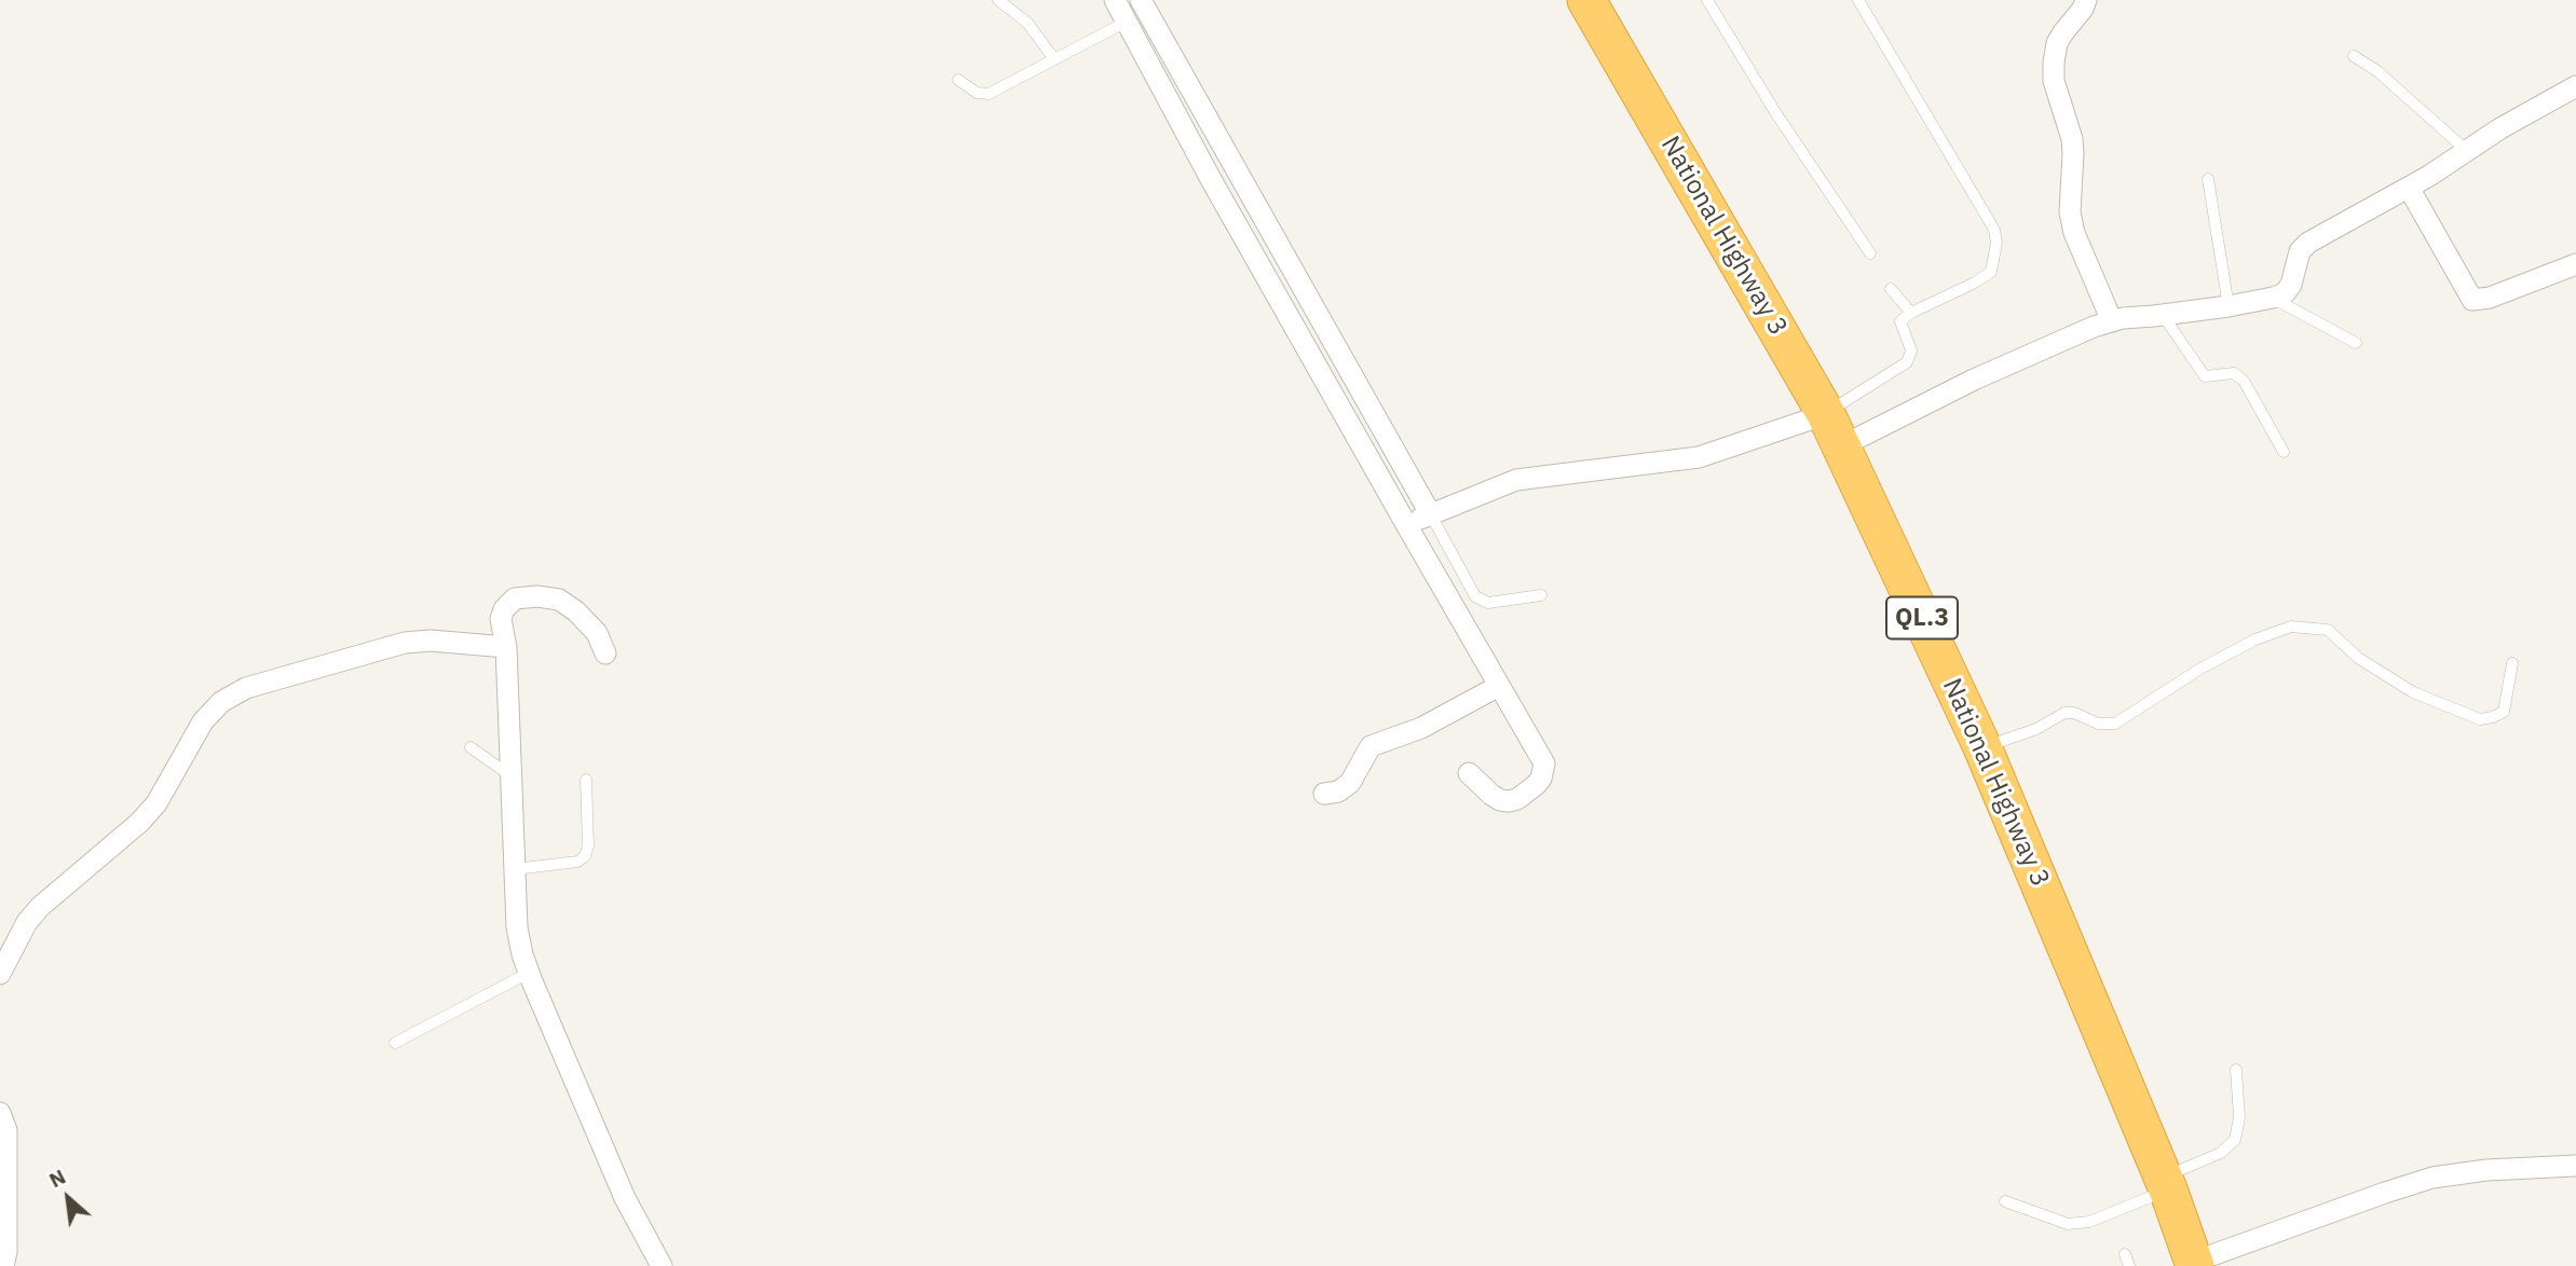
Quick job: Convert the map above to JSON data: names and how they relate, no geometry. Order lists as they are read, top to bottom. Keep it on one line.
{"streets":{"highway":["National Highway 3","QL.3"]},"north":"top left"}
